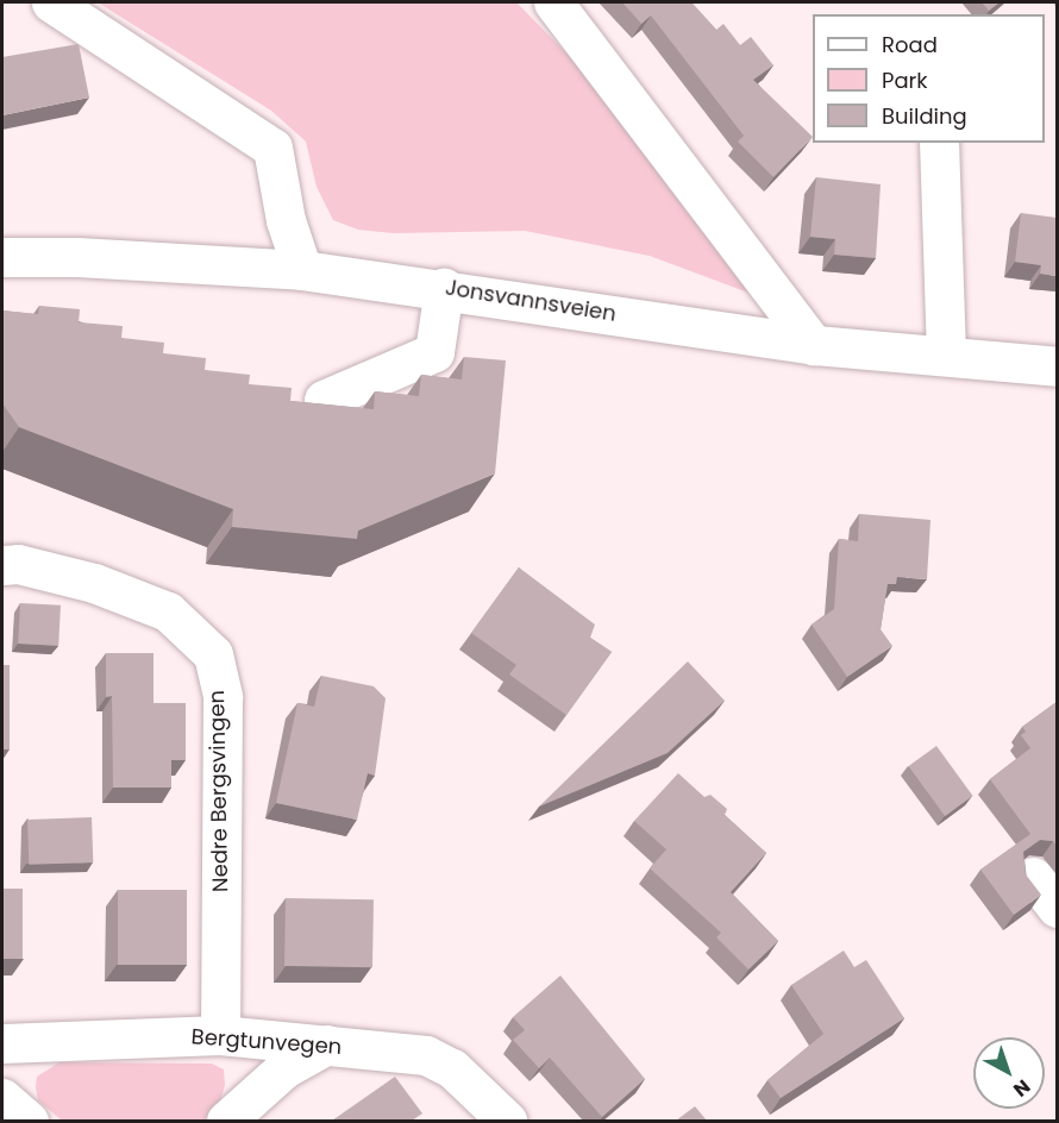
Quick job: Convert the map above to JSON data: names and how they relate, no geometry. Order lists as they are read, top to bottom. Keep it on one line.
{"streets":{"street":["Jonsvannsveien","Nedre Bergsvingen","Bergtunvegen"]},"crossings":[["Nedre Bergsvingen","Bergtunvegen"]],"legend":["Road","Park","Building"],"north":"bottom right"}
